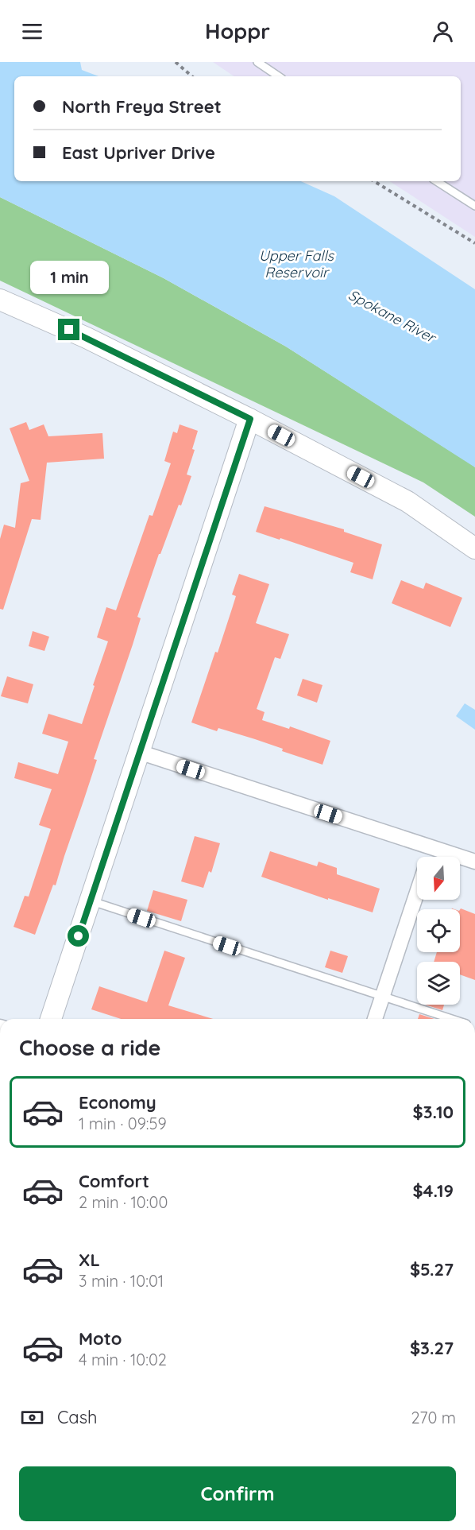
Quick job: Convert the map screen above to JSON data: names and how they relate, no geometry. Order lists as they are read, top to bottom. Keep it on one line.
{"water":["Upper Falls Reservoir","Spokane River"],"north":"bottom","page":{"header":"Hoppr","banner":["North Freya Street","East Upriver Drive"],"bubble":"1 min","heading":"Choose a ride","list":[{"name":"Economy","note":"1 min · 09:59","value":"$3.10"},{"name":"Comfort","note":"2 min · 10:00","value":"$4.19"},{"name":"XL","note":"3 min · 10:01","value":"$5.27"},{"name":"Moto","note":"4 min · 10:02","value":"$3.27"}],"pay":["Cash","270 m"],"buttons":"Confirm"}}
